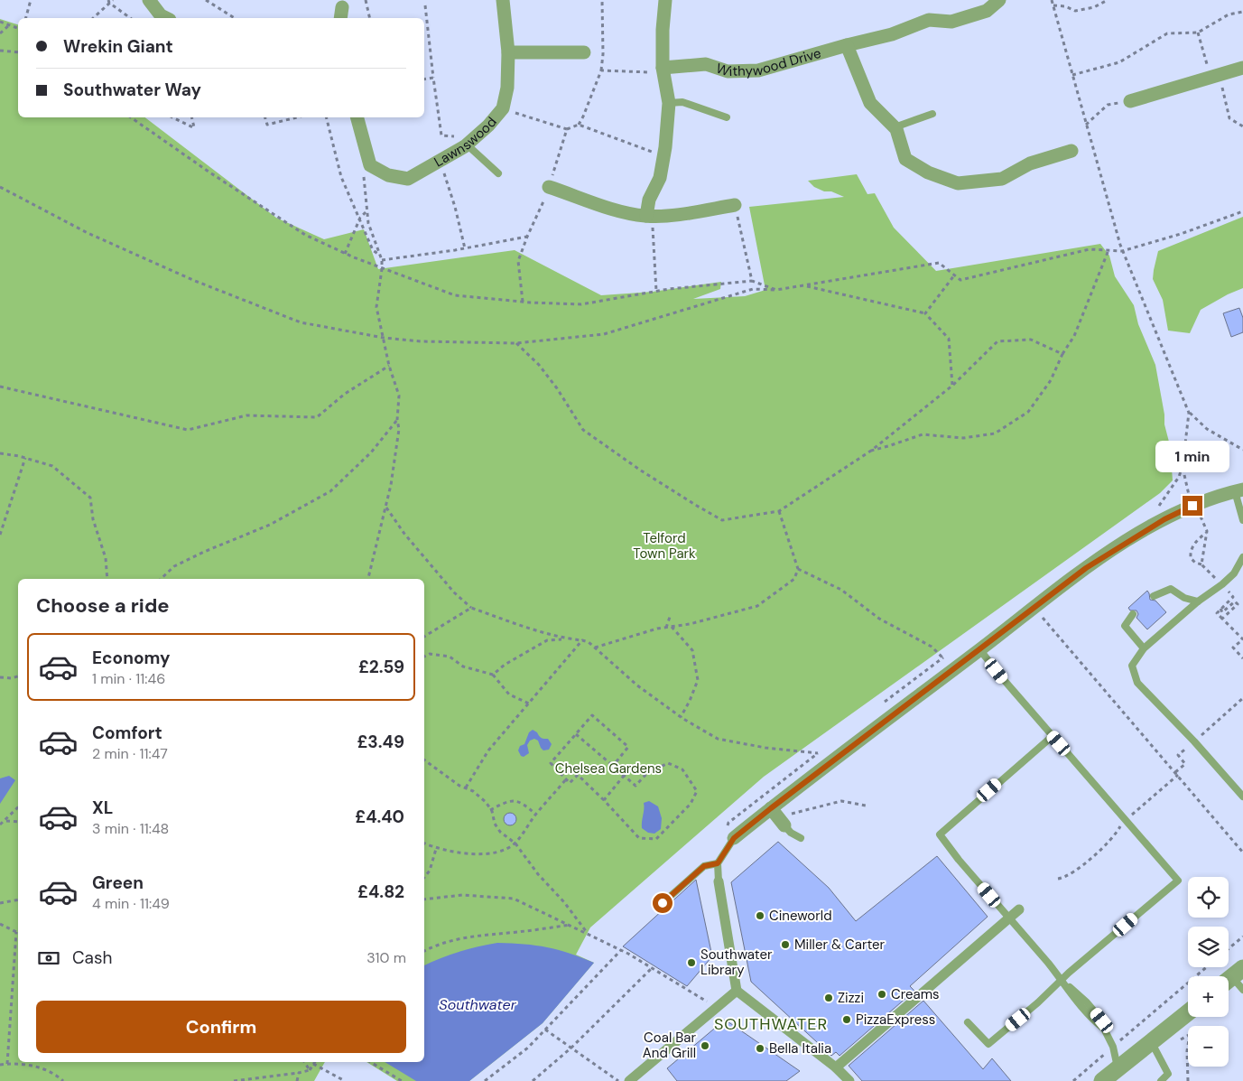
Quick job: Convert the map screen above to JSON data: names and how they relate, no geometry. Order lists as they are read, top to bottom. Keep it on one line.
{"streets":{"street":["Withywood Drive","Lawnswood"]},"districts":["SOUTHWATER"],"water":["Southwater"],"parks":["Telford Town Park","Chelsea Gardens"],"places":["Cineworld","Miller & Carter","Southwater Library","Creams","Zizzi","PizzaExpress","Coal Bar And Grill","Bella Italia"],"page":{"banner":["Wrekin Giant","Southwater Way"],"bubble":"1 min","heading":"Choose a ride","list":[{"name":"Economy","note":"1 min · 11:46","value":"£2.59"},{"name":"Comfort","note":"2 min · 11:47","value":"£3.49"},{"name":"XL","note":"3 min · 11:48","value":"£4.40"},{"name":"Green","note":"4 min · 11:49","value":"£4.82"}],"map_buttons":["+","−"],"pay":["Cash","310 m"],"buttons":"Confirm"}}
